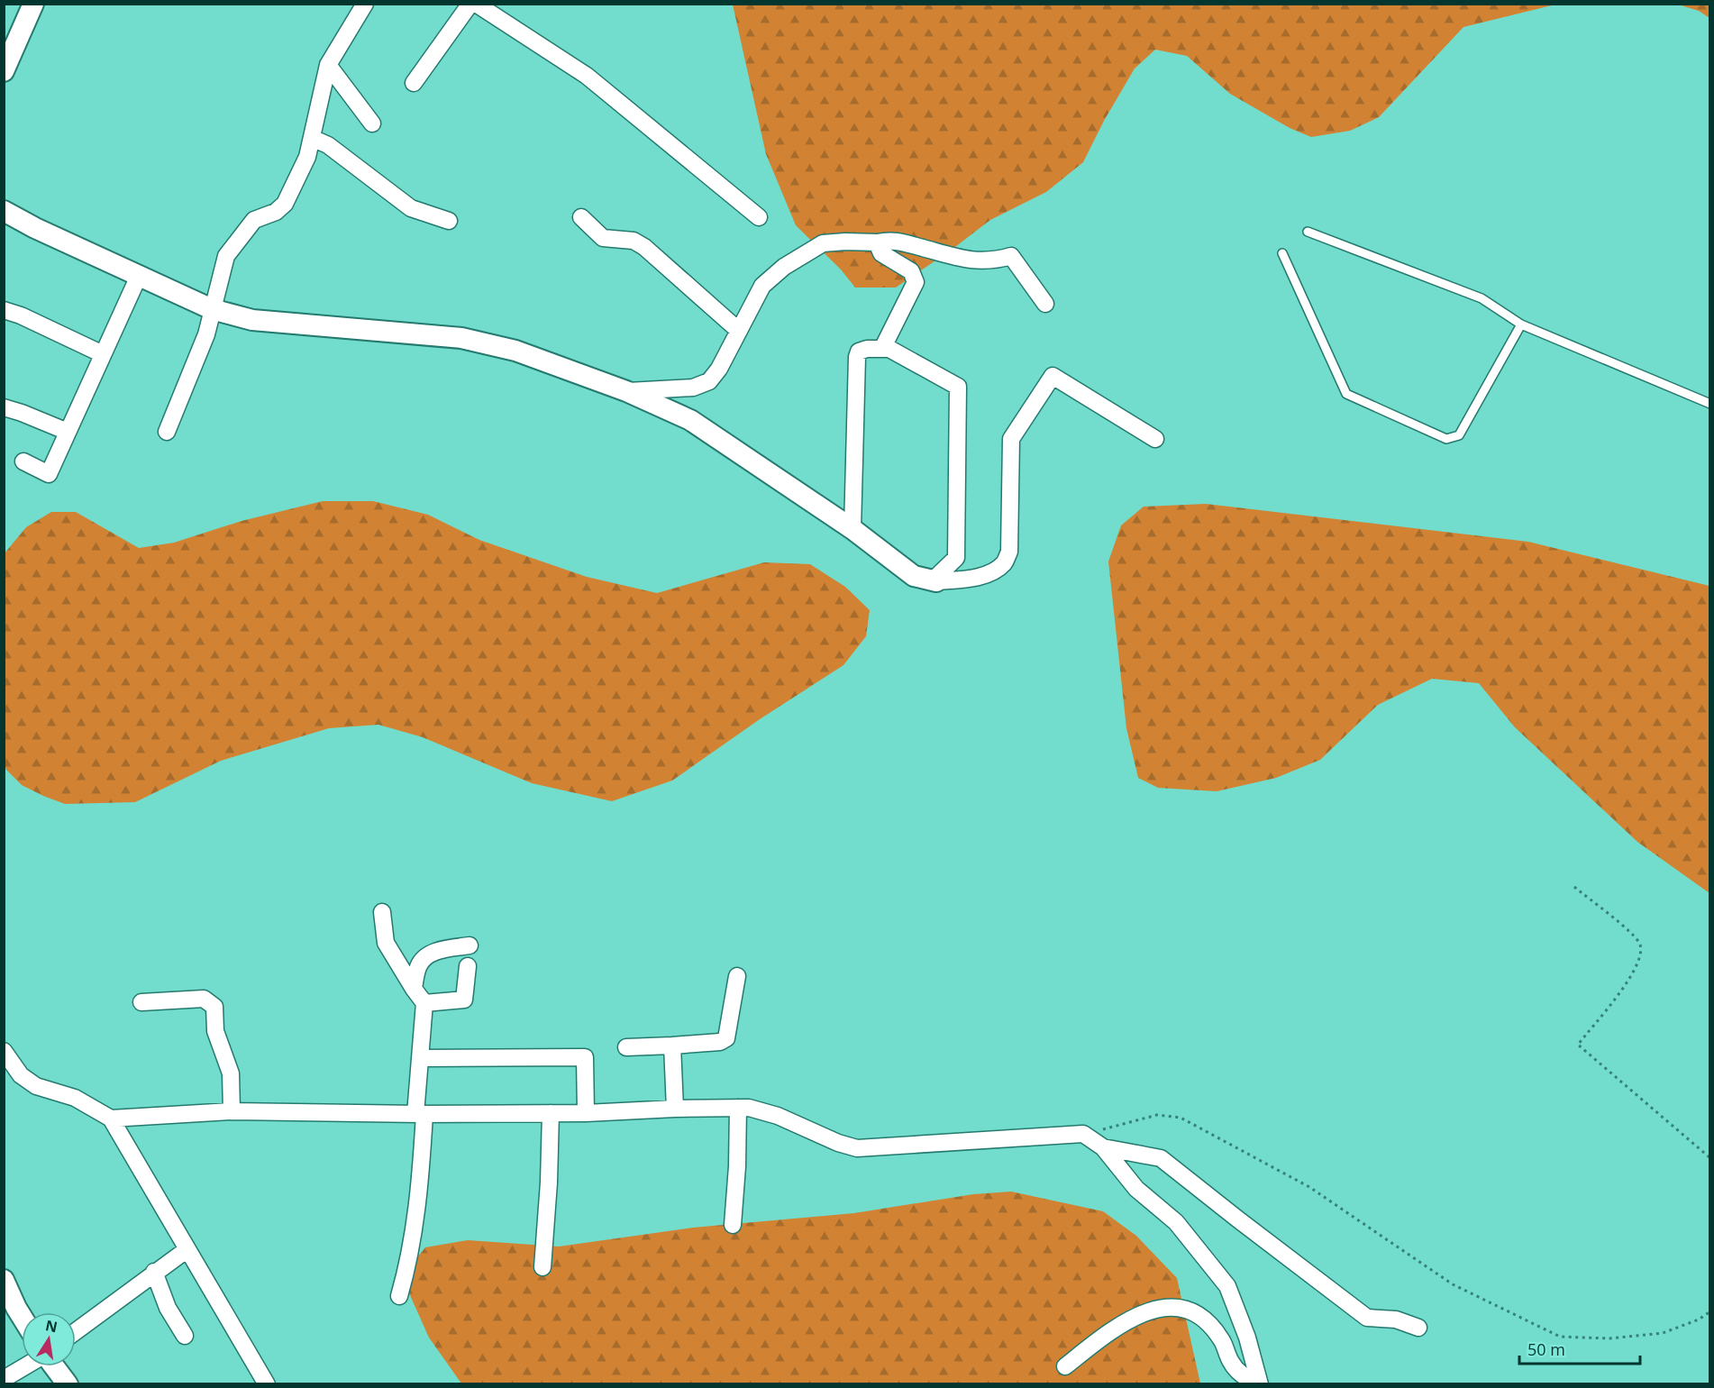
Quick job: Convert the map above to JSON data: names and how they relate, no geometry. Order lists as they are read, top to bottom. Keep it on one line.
{"scale_bar":"50 m","north":"top"}
